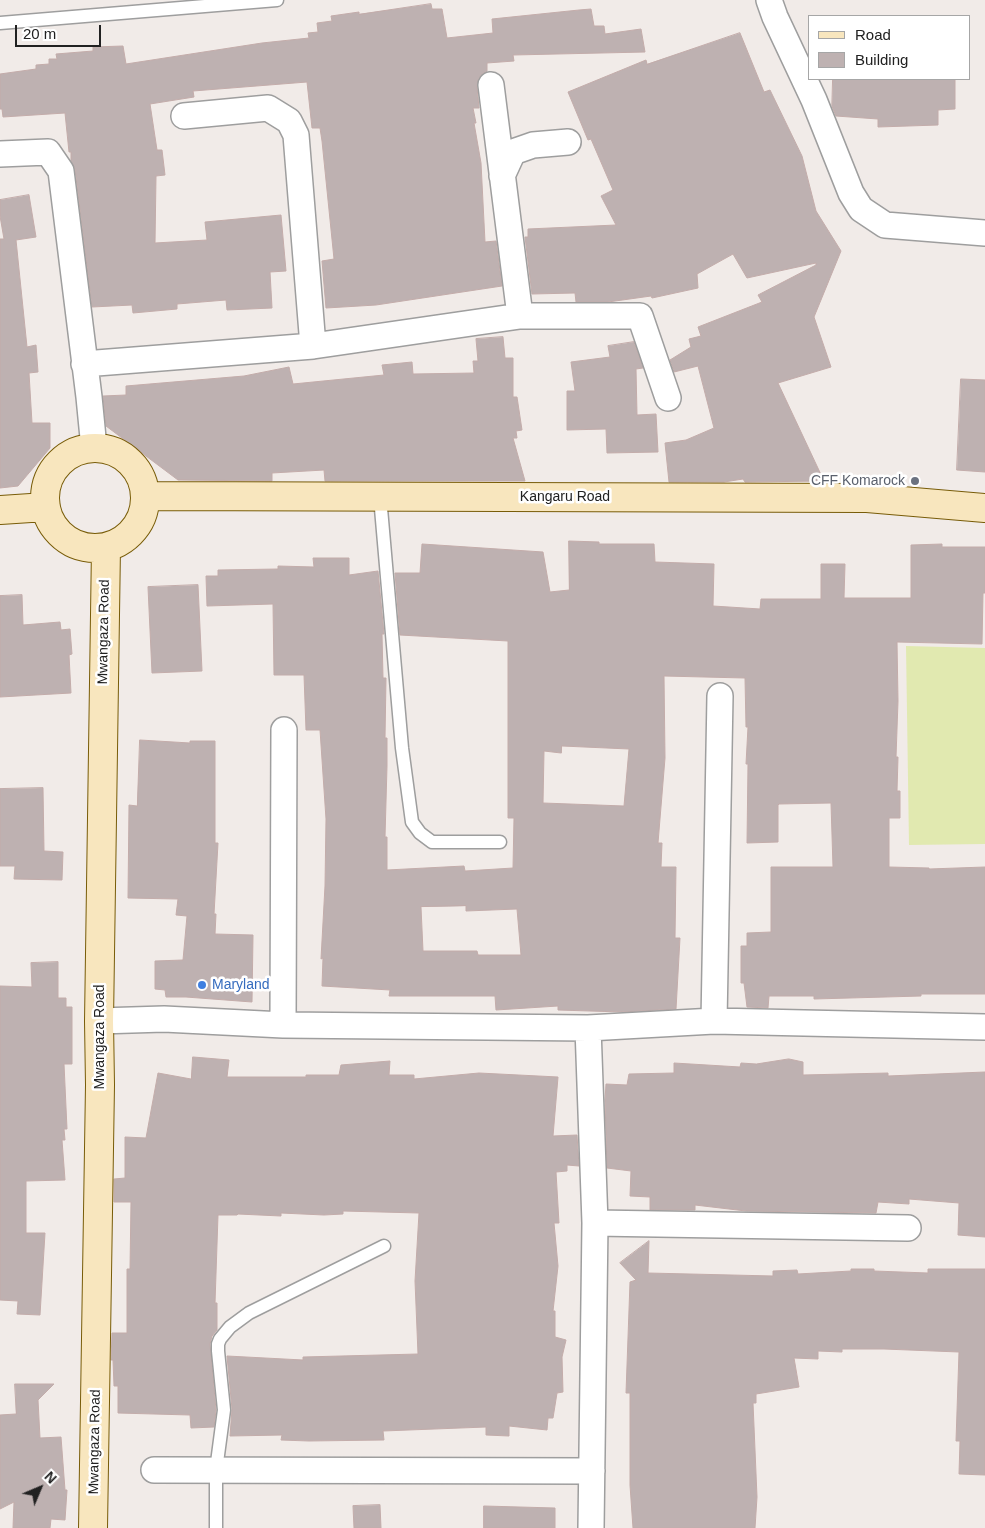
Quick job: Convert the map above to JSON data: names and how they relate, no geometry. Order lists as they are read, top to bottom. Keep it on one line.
{"streets":{"main road":["Kangaru Road","Mwangaza Road"]},"crossings":[["Kangaru Road","Mwangaza Road"]],"places":["CFF Komarock","Maryland"],"legend":["Road","Building"],"scale_bar":"20 m","north":"top right"}
